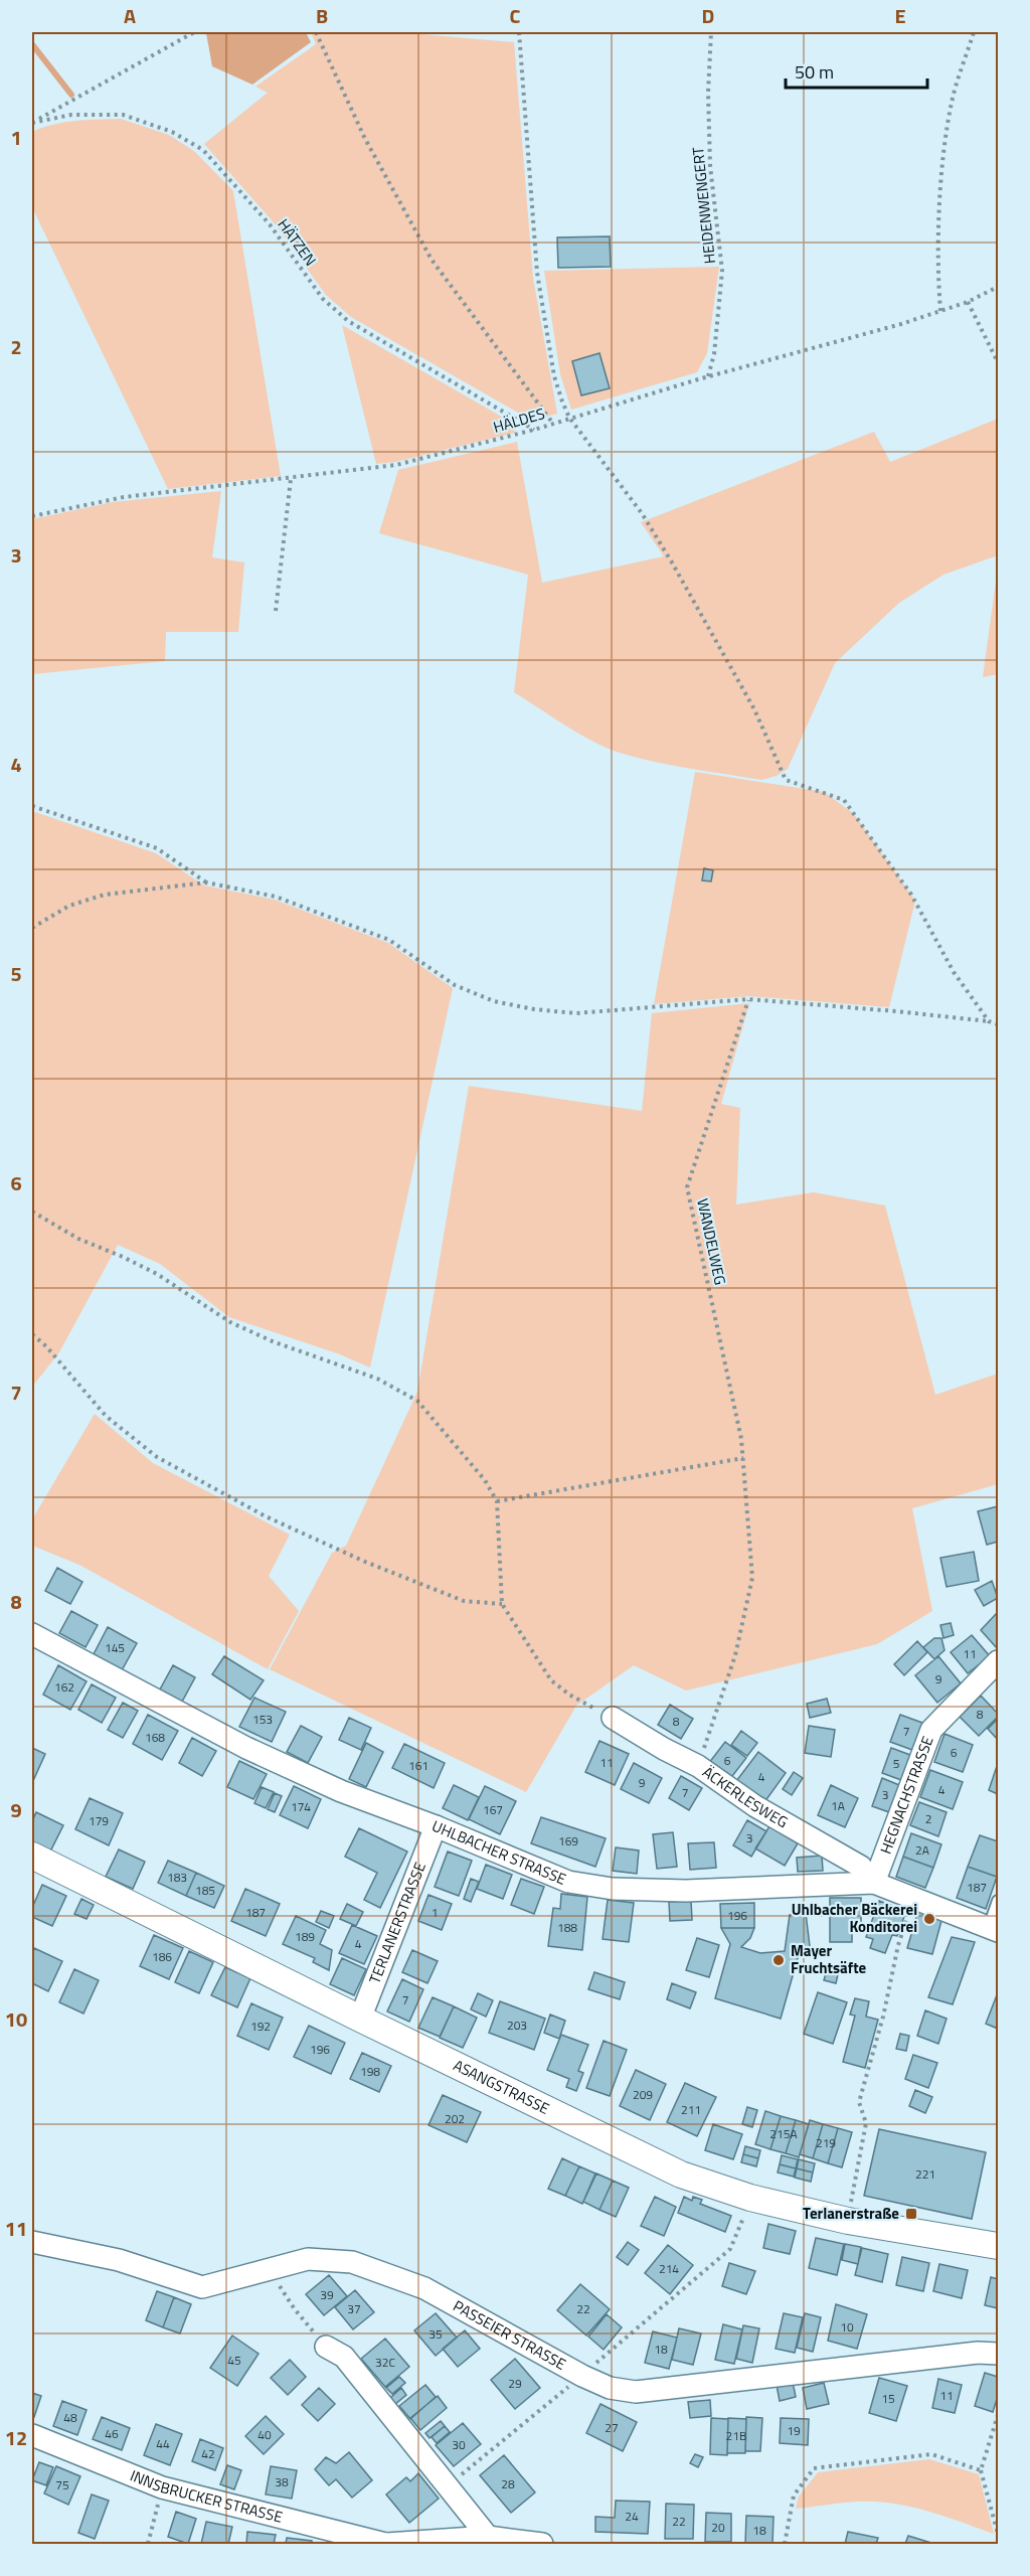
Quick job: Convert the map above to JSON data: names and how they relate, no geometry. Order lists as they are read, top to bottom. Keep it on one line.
{"streets":{"street":["HEGNACHSTRASSE","ÄCKERLESWEG","UHLBACHER STRASSE","TERLANERSTRASSE","ASANGSTRASSE","PASSEIER STRASSE","INNSBRUCKER STRASSE"],"path":["HEIDENWENGERT","HÄTZEN","HÄLDES","WANDELWEG"]},"crossings":[["HEIDENWENGERT","HÄLDES"],["HÄTZEN","HÄLDES"],["WANDELWEG","ÄCKERLESWEG"],["HEGNACHSTRASSE","ÄCKERLESWEG"],["HEGNACHSTRASSE","UHLBACHER STRASSE"],["ÄCKERLESWEG","UHLBACHER STRASSE"],["UHLBACHER STRASSE","TERLANERSTRASSE"],["TERLANERSTRASSE","ASANGSTRASSE"]],"places":{"other":["Uhlbacher Bäckerei Konditorei","Mayer Fruchtsäfte"],"transit":["Terlanerstraße"]},"house_numbers":["145","11","9","162","8","153","8","7","168","6","6","11","5","161","4","9","4","7","3","1A","174","167","2","179","3","169","2A","183","187","185","187","1","196","188","189","4","186","7","203","192","196","198","209","211","202","215A","219","221","214","39","37","22","10","35","18","45","32C","29","11","15","48","27","19","46","40","21B","44","30","42","38","28","75","24","22","20","18"],"scale_bar":"50 m","grid":{"columns":["A","B","C","D","E"],"rows":["1","2","3","4","5","6","7","8","9","10","11","12"]}}
